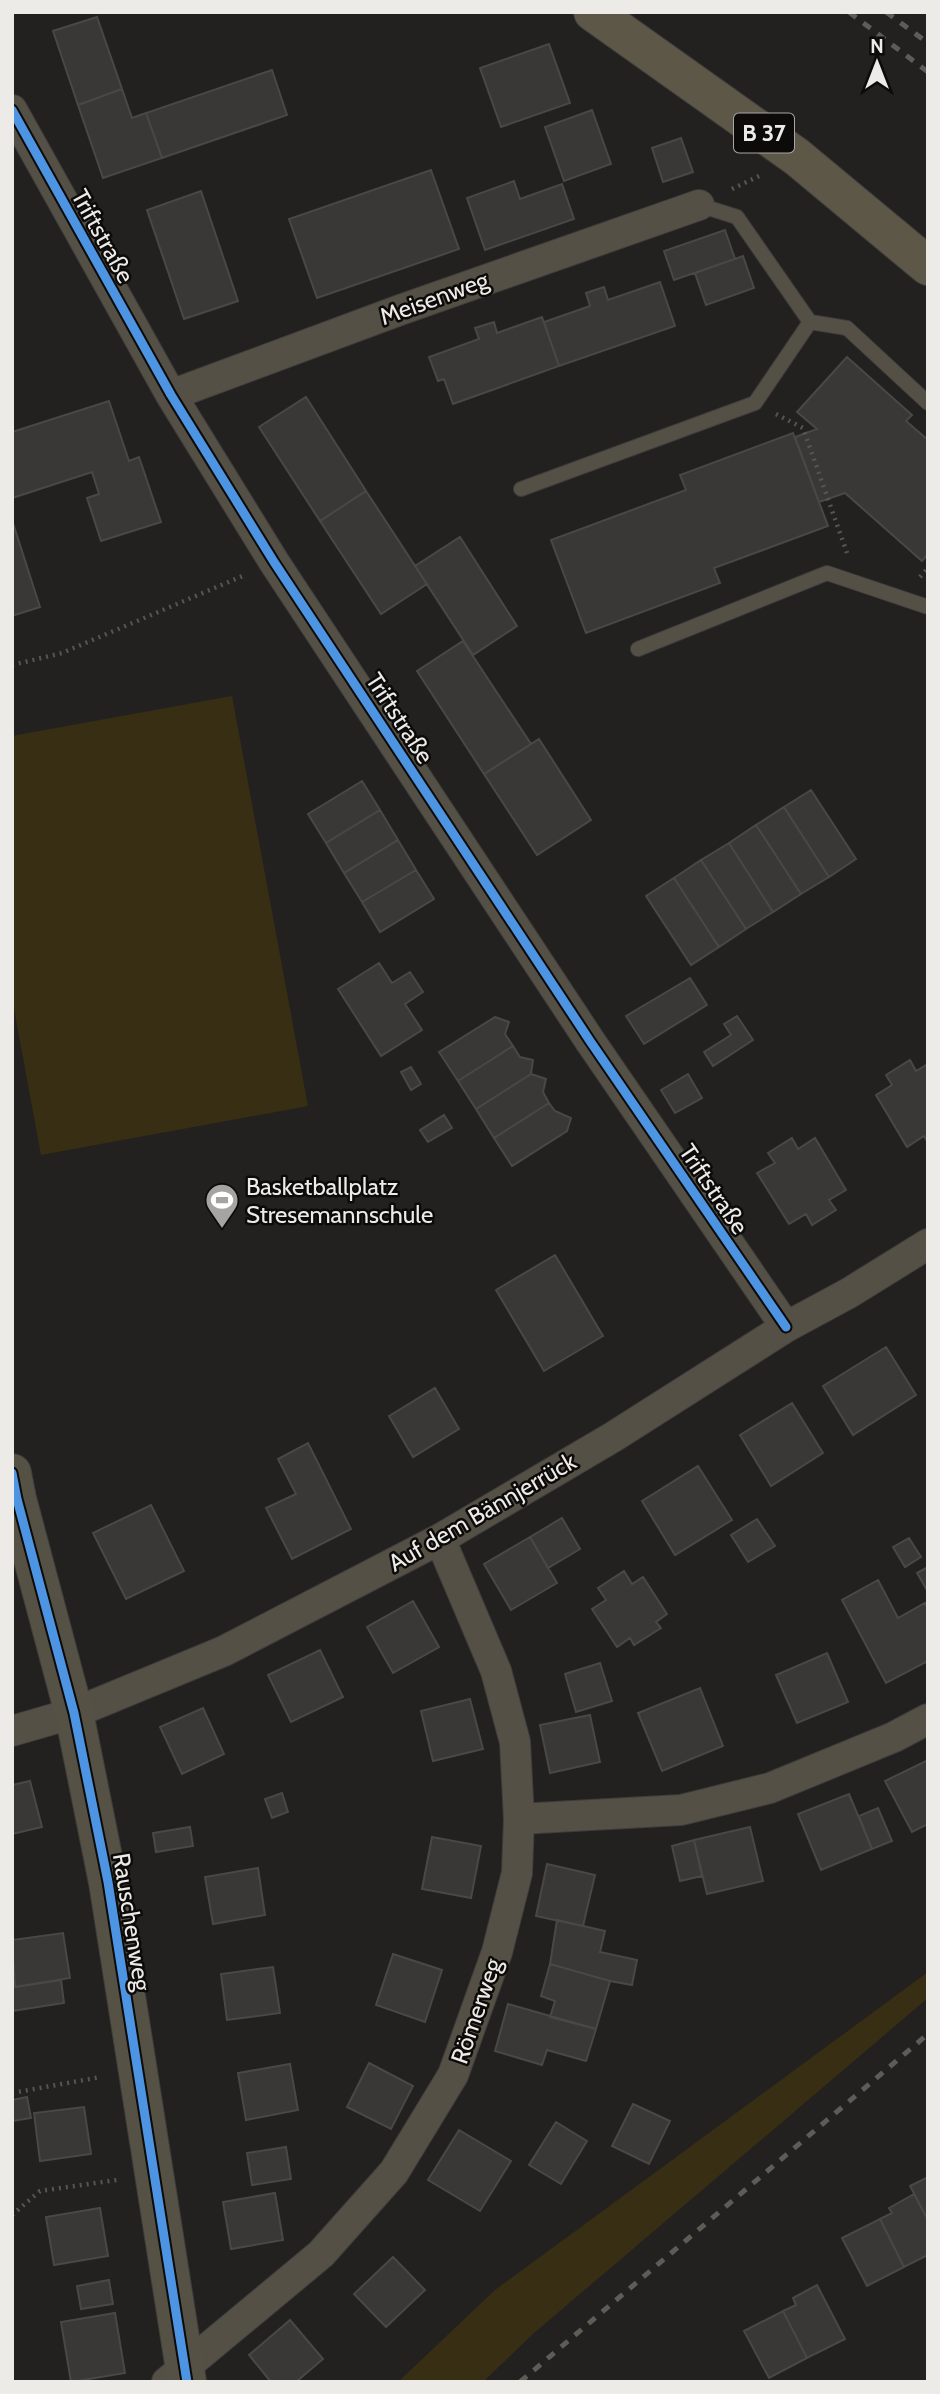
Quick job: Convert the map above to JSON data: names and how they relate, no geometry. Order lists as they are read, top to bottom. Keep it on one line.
{"streets":{"main road":["B 37"],"street":["Triftstraße","Meisenweg","Auf dem Bännjerrück","Rauschenweg","Römerweg"]},"crossings":[["Triftstraße","Meisenweg"],["Triftstraße","Auf dem Bännjerrück"],["Auf dem Bännjerrück","Rauschenweg"],["Auf dem Bännjerrück","Römerweg"],["Rauschenweg","Römerweg"]],"places":{"sports":["Basketballplatz Stresemannschule"]},"north":"top"}
